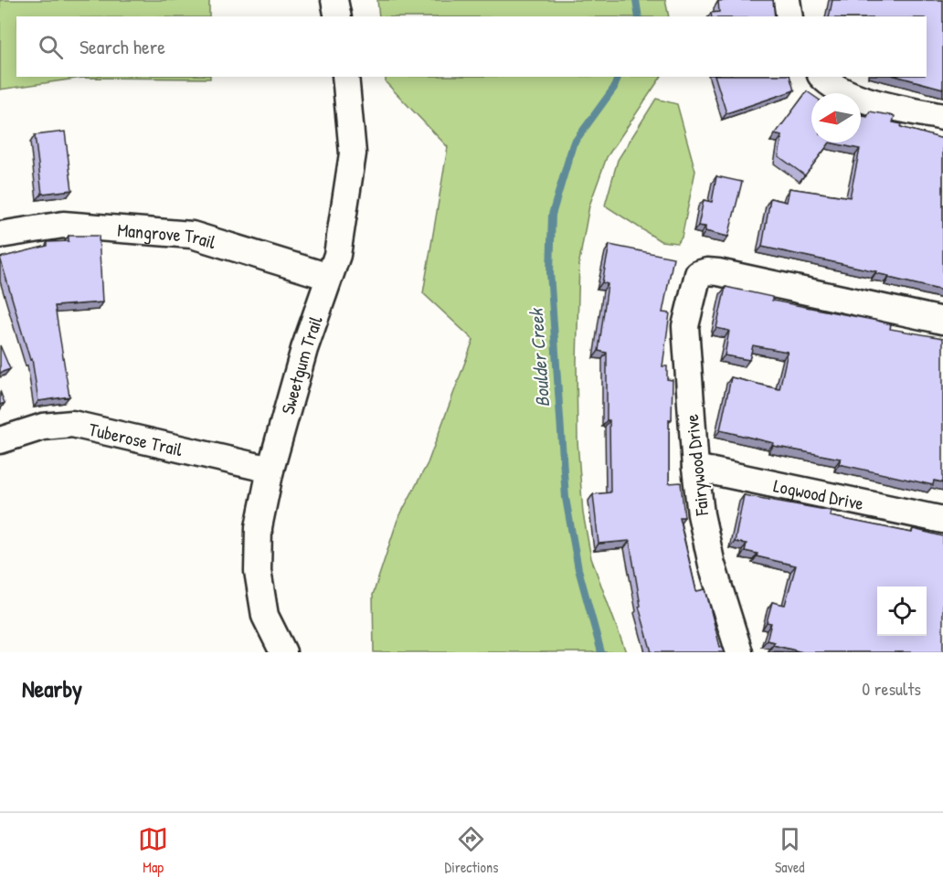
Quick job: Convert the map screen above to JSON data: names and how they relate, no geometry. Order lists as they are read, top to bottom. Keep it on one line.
{"streets":{"street":["Mangrove Trail","Sweetgum Trail","Tuberose Trail","Fairywood Drive","Logwood Drive"]},"crossings":[["Mangrove Trail","Sweetgum Trail"],["Sweetgum Trail","Tuberose Trail"],["Fairywood Drive","Logwood Drive"]],"water":["Boulder Creek"],"north":"left","page":{"search":"Search here","heading":["Nearby","0 results"],"nav":["Map","Directions","Saved"]}}
